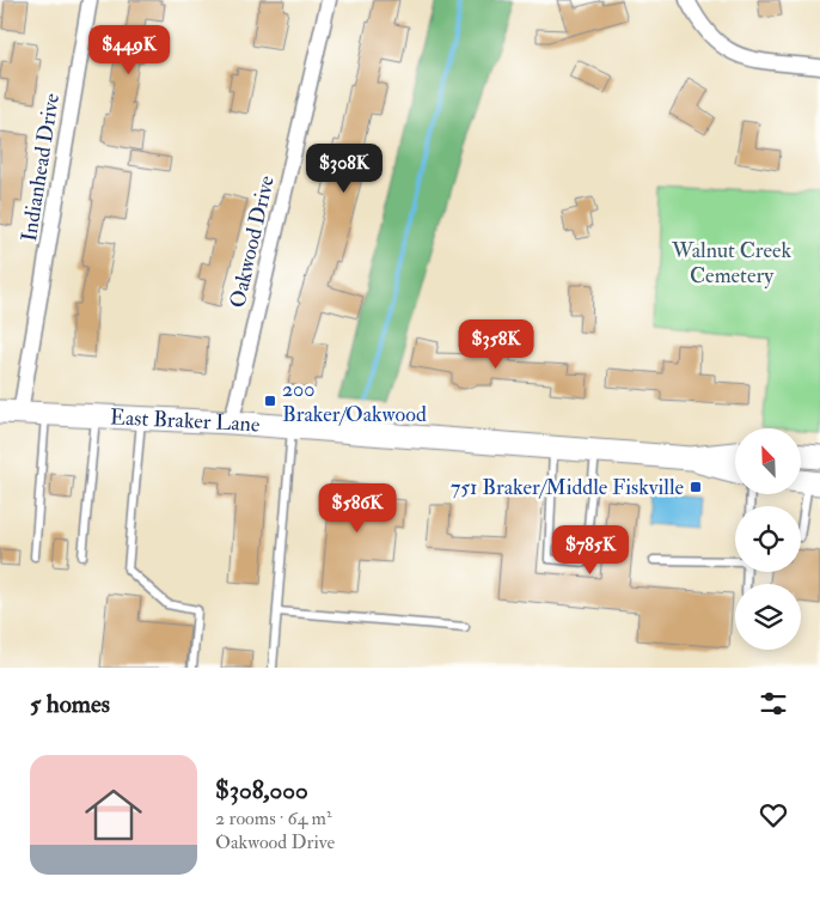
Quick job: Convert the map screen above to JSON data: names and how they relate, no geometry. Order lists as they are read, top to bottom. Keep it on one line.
{"streets":{"main road":["East Braker Lane"],"street":["Indianhead Drive","Oakwood Drive"]},"crossings":[["Indianhead Drive","East Braker Lane"],["Oakwood Drive","East Braker Lane"]],"parks":["Walnut Creek Cemetery"],"places":{"transit":["200 Braker/Oakwood","751 Braker/Middle Fiskville"]},"north":"top left","page":{"price":["$449K","$308K","$358K","$586K","$785K"],"heading":"5 homes","list":[{"name":"$308,000","note":"2 rooms · 64 m² · Oakwood Drive"}]}}
